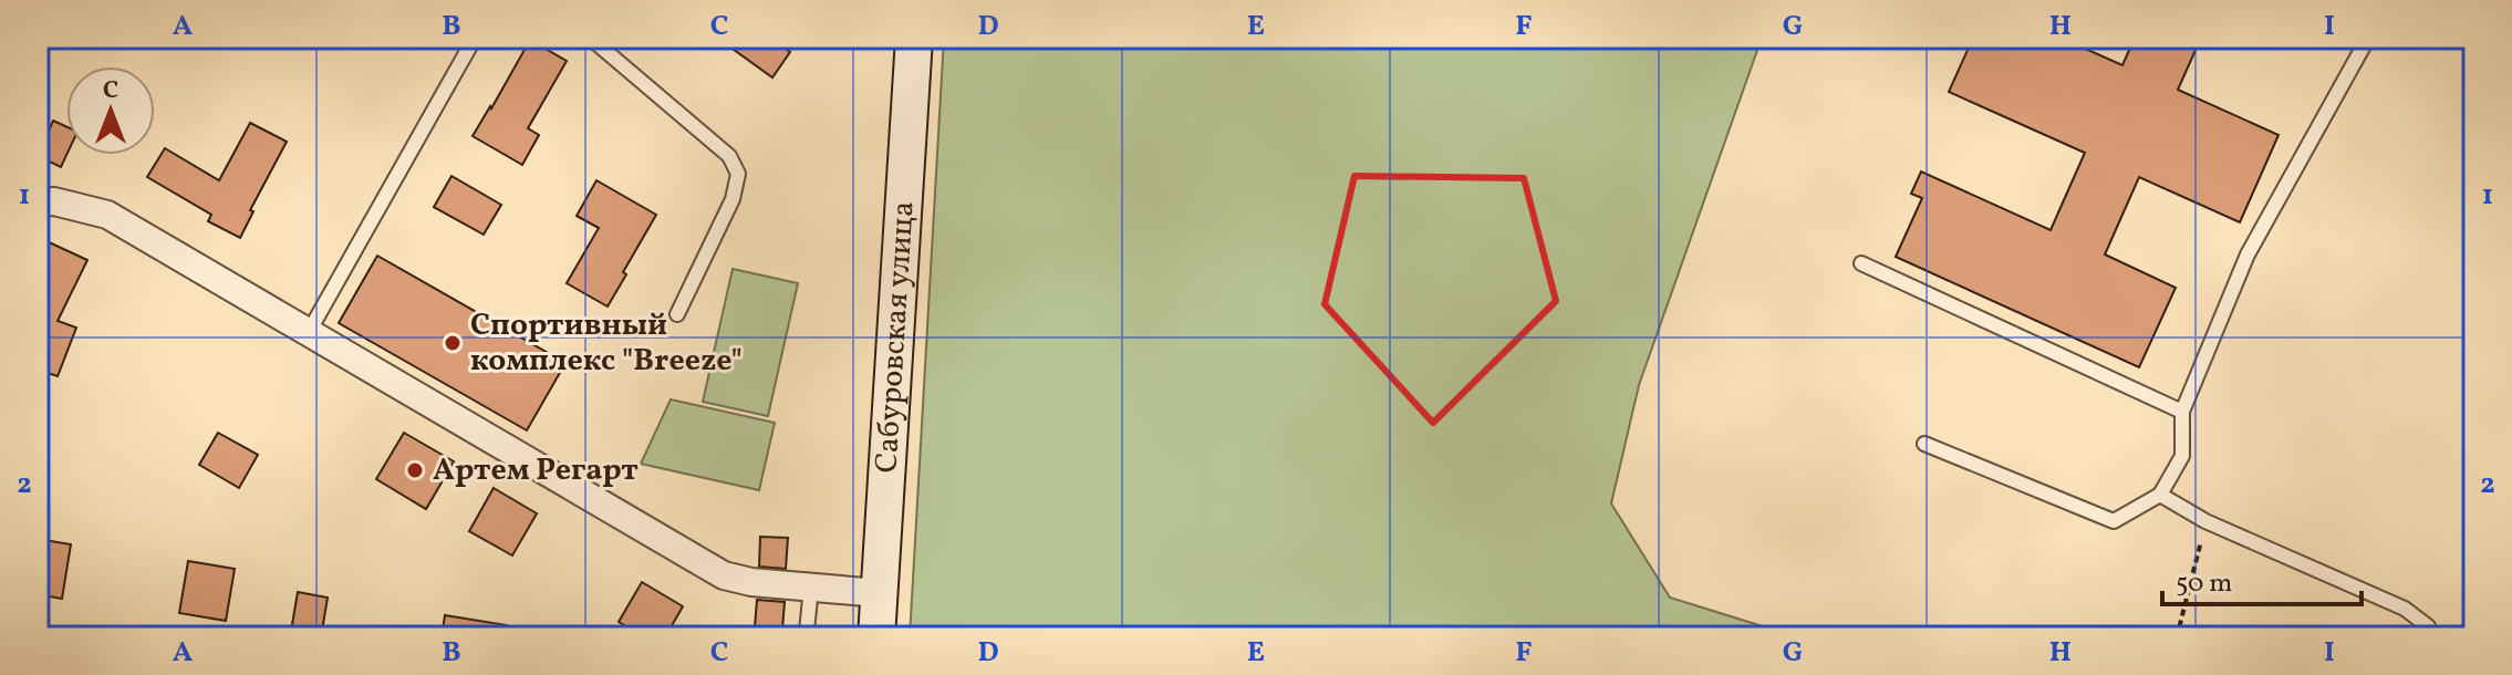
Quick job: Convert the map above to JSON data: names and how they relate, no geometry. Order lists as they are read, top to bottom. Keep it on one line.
{"streets":{"street":["Сабуровская улица"]},"places":["Спортивный комплекс \"Breeze\"","Артем Регарт"],"scale_bar":"50 m","north":"top","grid":{"columns":["A","B","C","D","E","F","G","H","I"],"rows":["1","2"]}}
